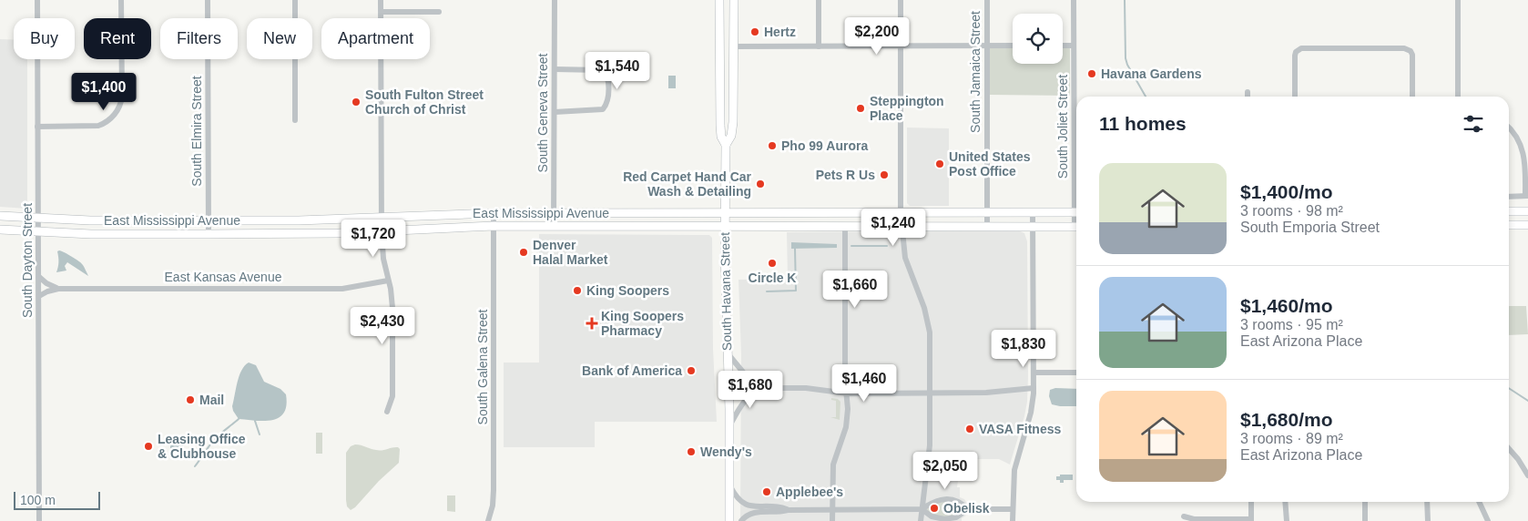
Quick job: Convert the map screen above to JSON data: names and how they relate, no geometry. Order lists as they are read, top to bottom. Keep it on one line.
{"streets":{"main road":["East Mississippi Avenue","South Havana Street"],"street":["South Jamaica Street","South Geneva Street","South Joliet Street","South Elmira Street","South Dayton Street","East Kansas Avenue","South Galena Street"]},"crossings":[["South Jamaica Street","East Mississippi Avenue"],["South Geneva Street","East Mississippi Avenue"],["South Elmira Street","East Mississippi Avenue"],["East Mississippi Avenue","South Dayton Street"],["East Mississippi Avenue","South Havana Street"],["East Mississippi Avenue","South Galena Street"],["South Dayton Street","East Kansas Avenue"]],"places":{"other":["Hertz","Havana Gardens","South Fulton Street Church of Christ","Steppington Place","Pho 99 Aurora","United States Post Office","Pets R Us","Red Carpet Hand Car Wash & Detailing","Denver Halal Market","Circle K","King Soopers","Bank of America","Mail","VASA Fitness","Leasing Office & Clubhouse","Wendy's","Applebee's","Obelisk"],"health":["King Soopers Pharmacy"]},"scale_bar":"100 m","page":{"price":["$2,200","$1,540","$1,400","$1,240","$1,720","$1,660","$2,430","$1,830","$1,460","$1,680","$2,050"],"chip":["Buy","Rent","Filters","New","Apartment"],"heading":"11 homes","list":[{"name":"$1,400/mo","note":"3 rooms · 98 m² · South Emporia Street"},{"name":"$1,460/mo","note":"3 rooms · 95 m² · East Arizona Place"},{"name":"$1,680/mo","note":"3 rooms · 89 m² · East Arizona Place"}],"scale":"100 m"}}
